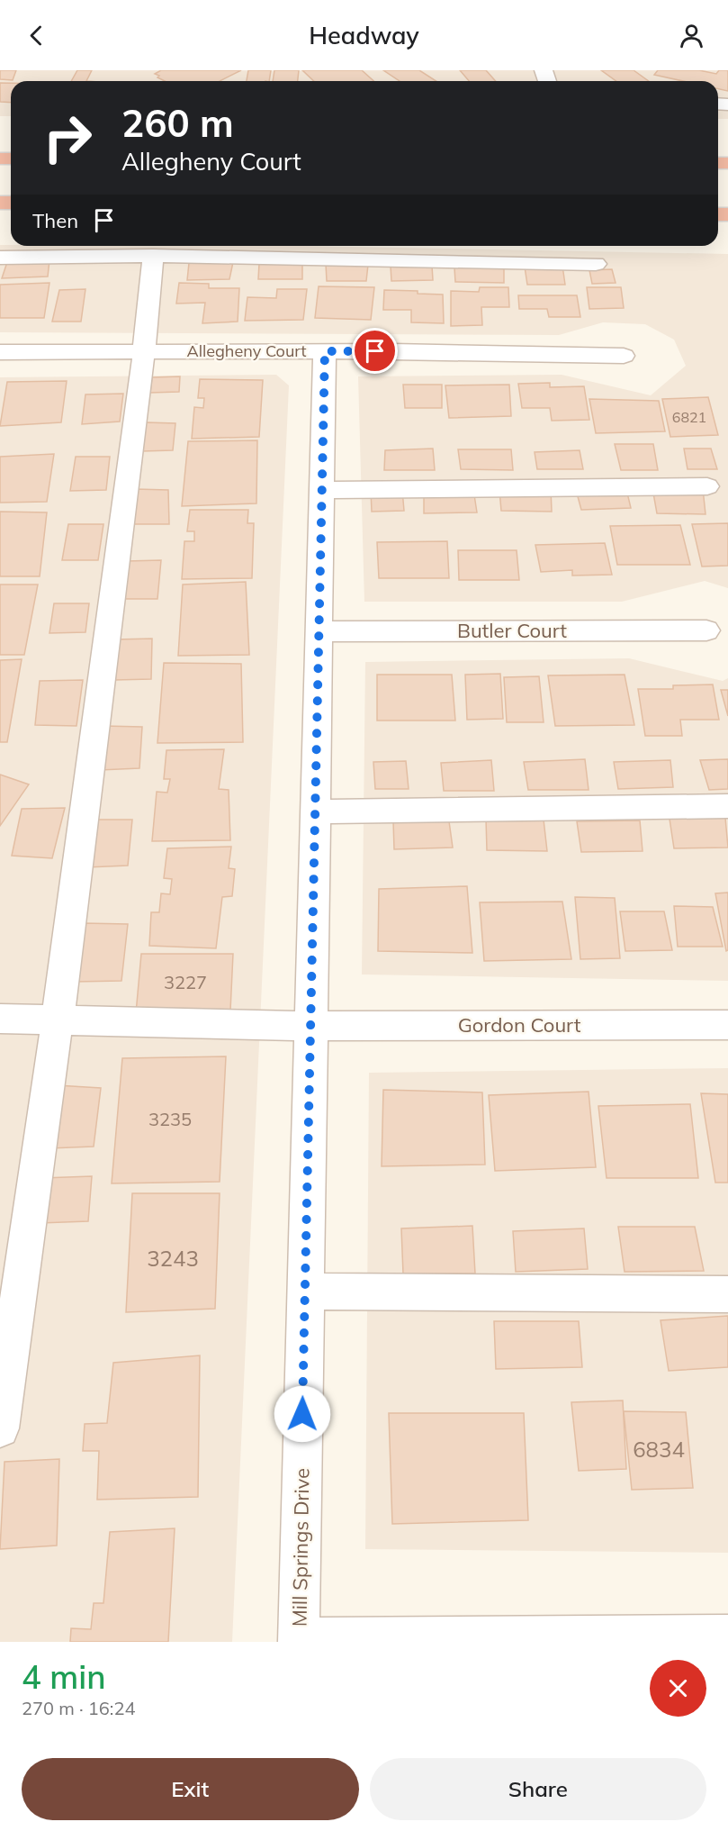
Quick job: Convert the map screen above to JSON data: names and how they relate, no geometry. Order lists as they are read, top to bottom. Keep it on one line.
{"streets":{"street":["Allegheny Court","Butler Court","Gordon Court","Mill Springs Drive"]},"crossings":[["Allegheny Court","Mill Springs Drive"],["Butler Court","Mill Springs Drive"],["Gordon Court","Mill Springs Drive"]],"house_numbers":["6821","3227","3235","3243","6834"],"page":{"header":"Headway","turn":["260 m","Allegheny Court"],"then":"Then","heading":["4 min","270 m · 16:24"],"buttons":["Exit","Share"]}}
